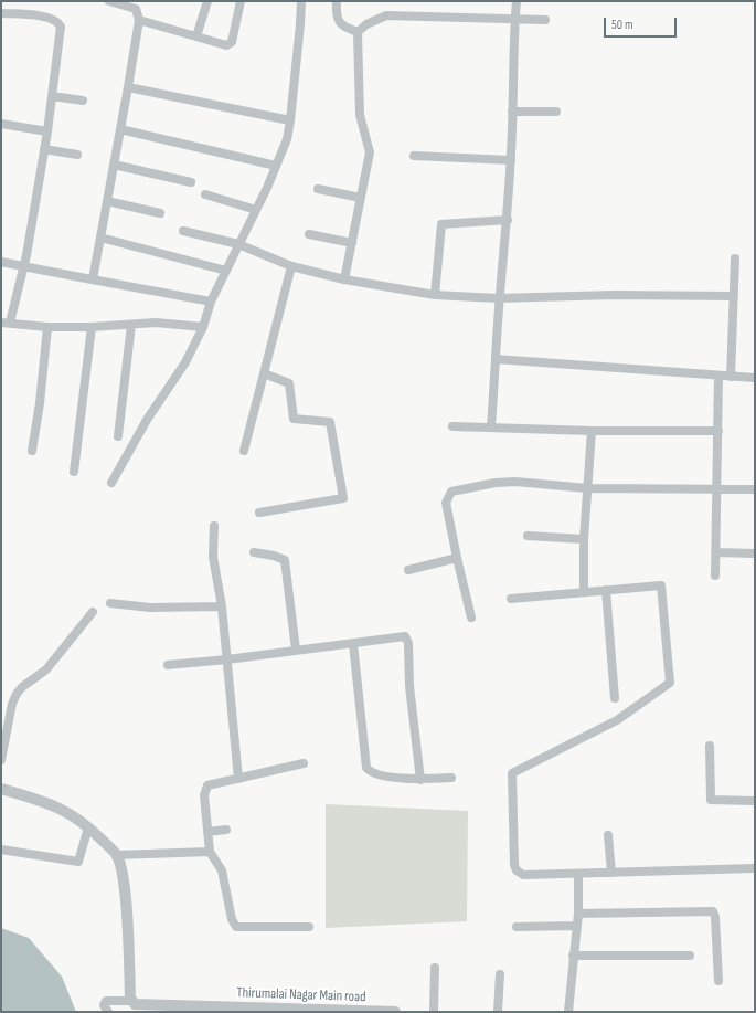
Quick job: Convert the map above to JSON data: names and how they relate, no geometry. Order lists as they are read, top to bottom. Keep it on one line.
{"streets":{"street":["Thirumalai Nagar Main road"]},"scale_bar":"50 m"}
